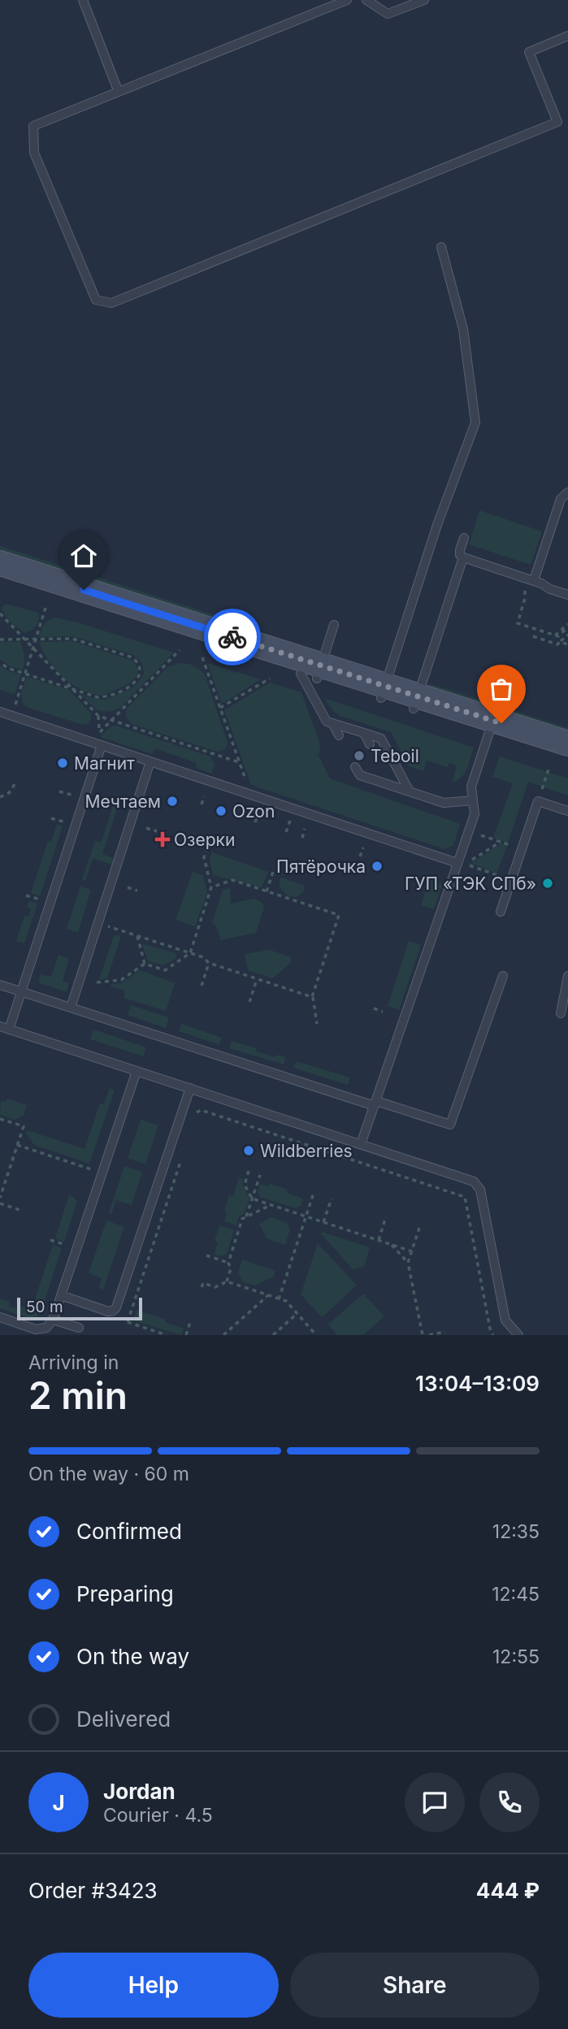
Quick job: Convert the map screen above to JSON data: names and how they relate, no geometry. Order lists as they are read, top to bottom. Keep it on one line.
{"places":{"other":["Teboil","Магнит","Мечтаем","Ozon","Пятёрочка","ГУП «ТЭК СПб»","Wildberries"],"health":["Озерки"]},"scale_bar":"50 m","page":{"scale":"50 m","heading":["2 min","Arriving in","13:04–13:09"],"panel":["Jordan","Courier · 4.5","Order #3423","444 ₽"],"bar":"On the way · 60 m","list":[["Confirmed","12:35"],["Preparing","12:45"],["On the way","12:55"],"Delivered"],"round":"J","buttons":["Help","Share"]}}
